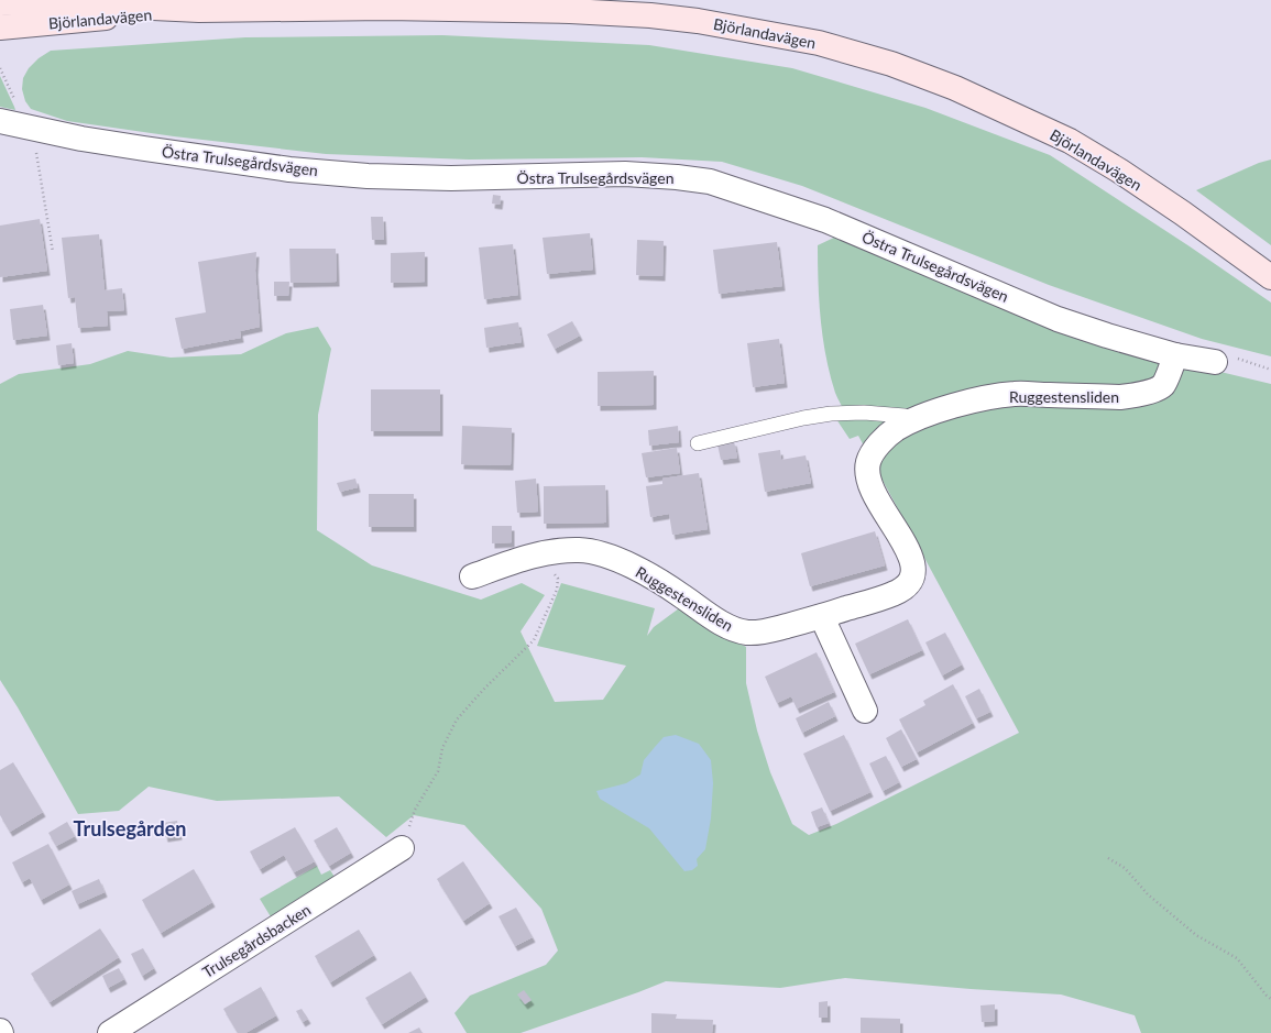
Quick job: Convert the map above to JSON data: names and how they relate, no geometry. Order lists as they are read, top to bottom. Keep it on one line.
{"streets":{"street":["Björlandavägen","Östra Trulsegårdsvägen","Ruggestensliden","Trulsegårdsbacken"]},"crossings":[["Östra Trulsegårdsvägen","Ruggestensliden"]],"districts":["Trulsegården"]}
